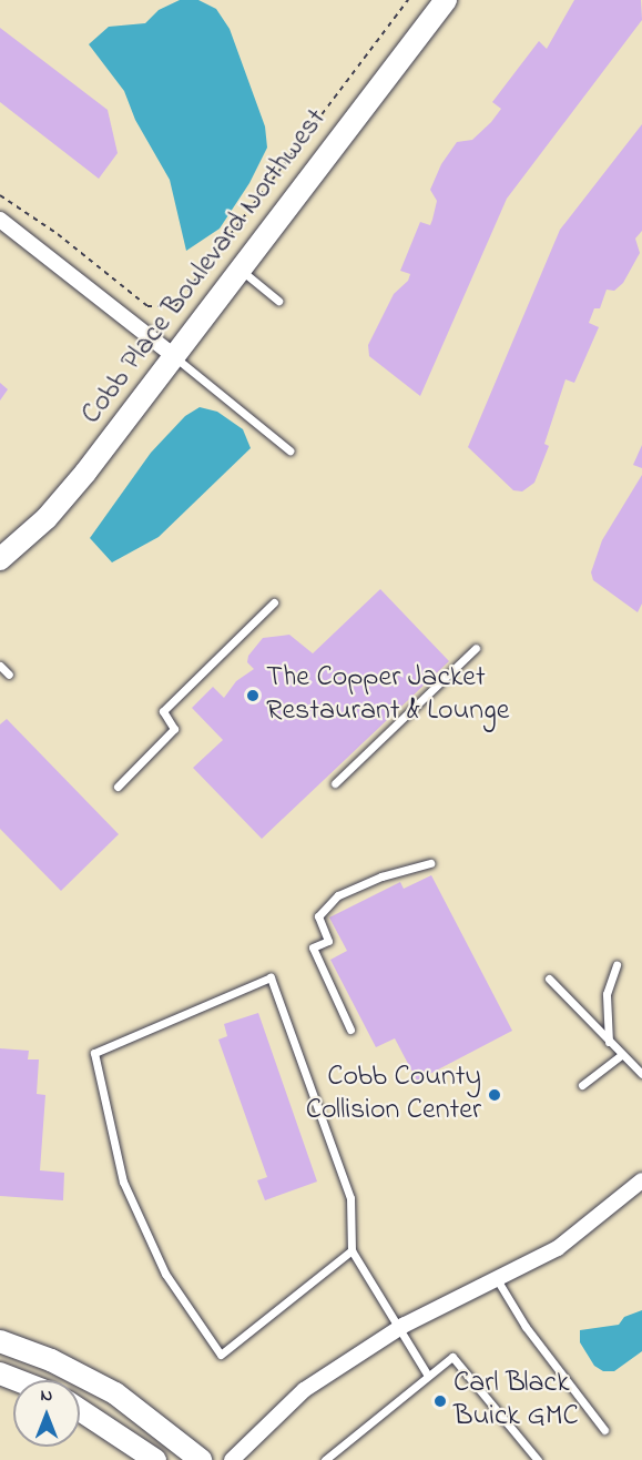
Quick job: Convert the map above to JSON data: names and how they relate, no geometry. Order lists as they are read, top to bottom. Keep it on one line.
{"streets":{"street":["Cobb Place Boulevard Northwest"]},"places":["The Copper Jacket Restaurant & Lounge","Cobb County Collision Center","Carl Black Buick GMC"],"north":"top"}
